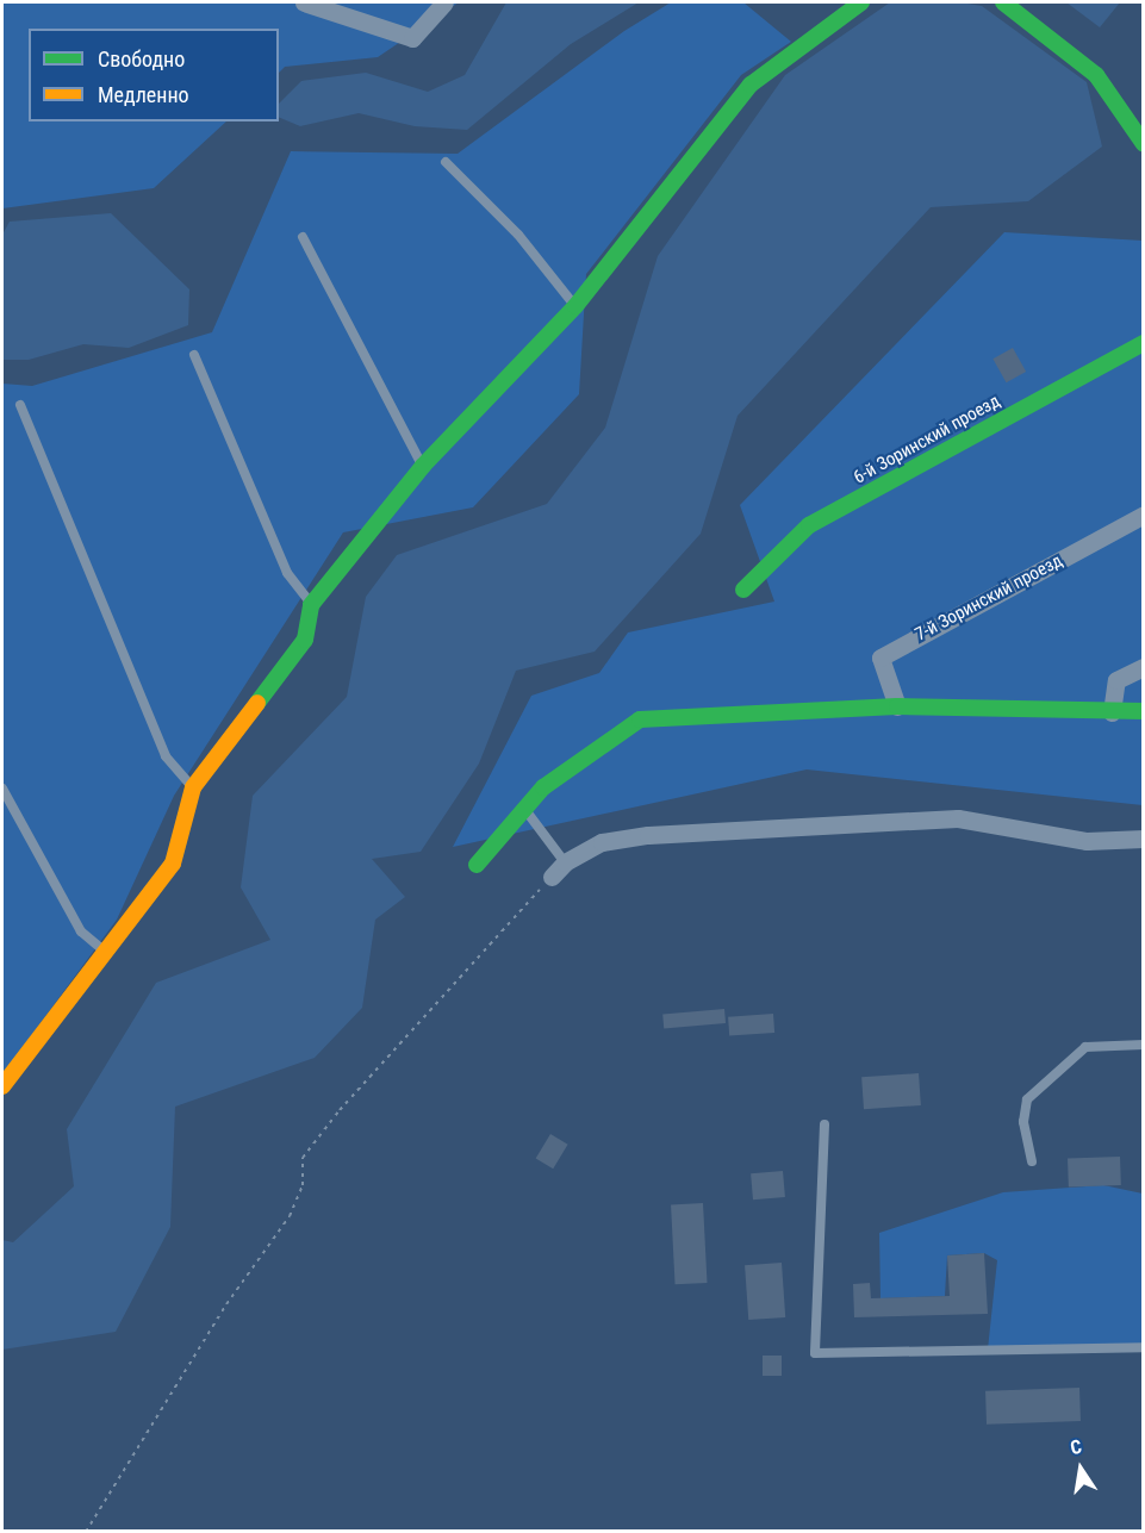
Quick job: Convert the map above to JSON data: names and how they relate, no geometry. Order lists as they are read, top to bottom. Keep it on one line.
{"streets":{"street":["6-й Зоринский проезд","7-й Зоринский проезд"]},"legend":["Свободно","Медленно"],"north":"top"}
